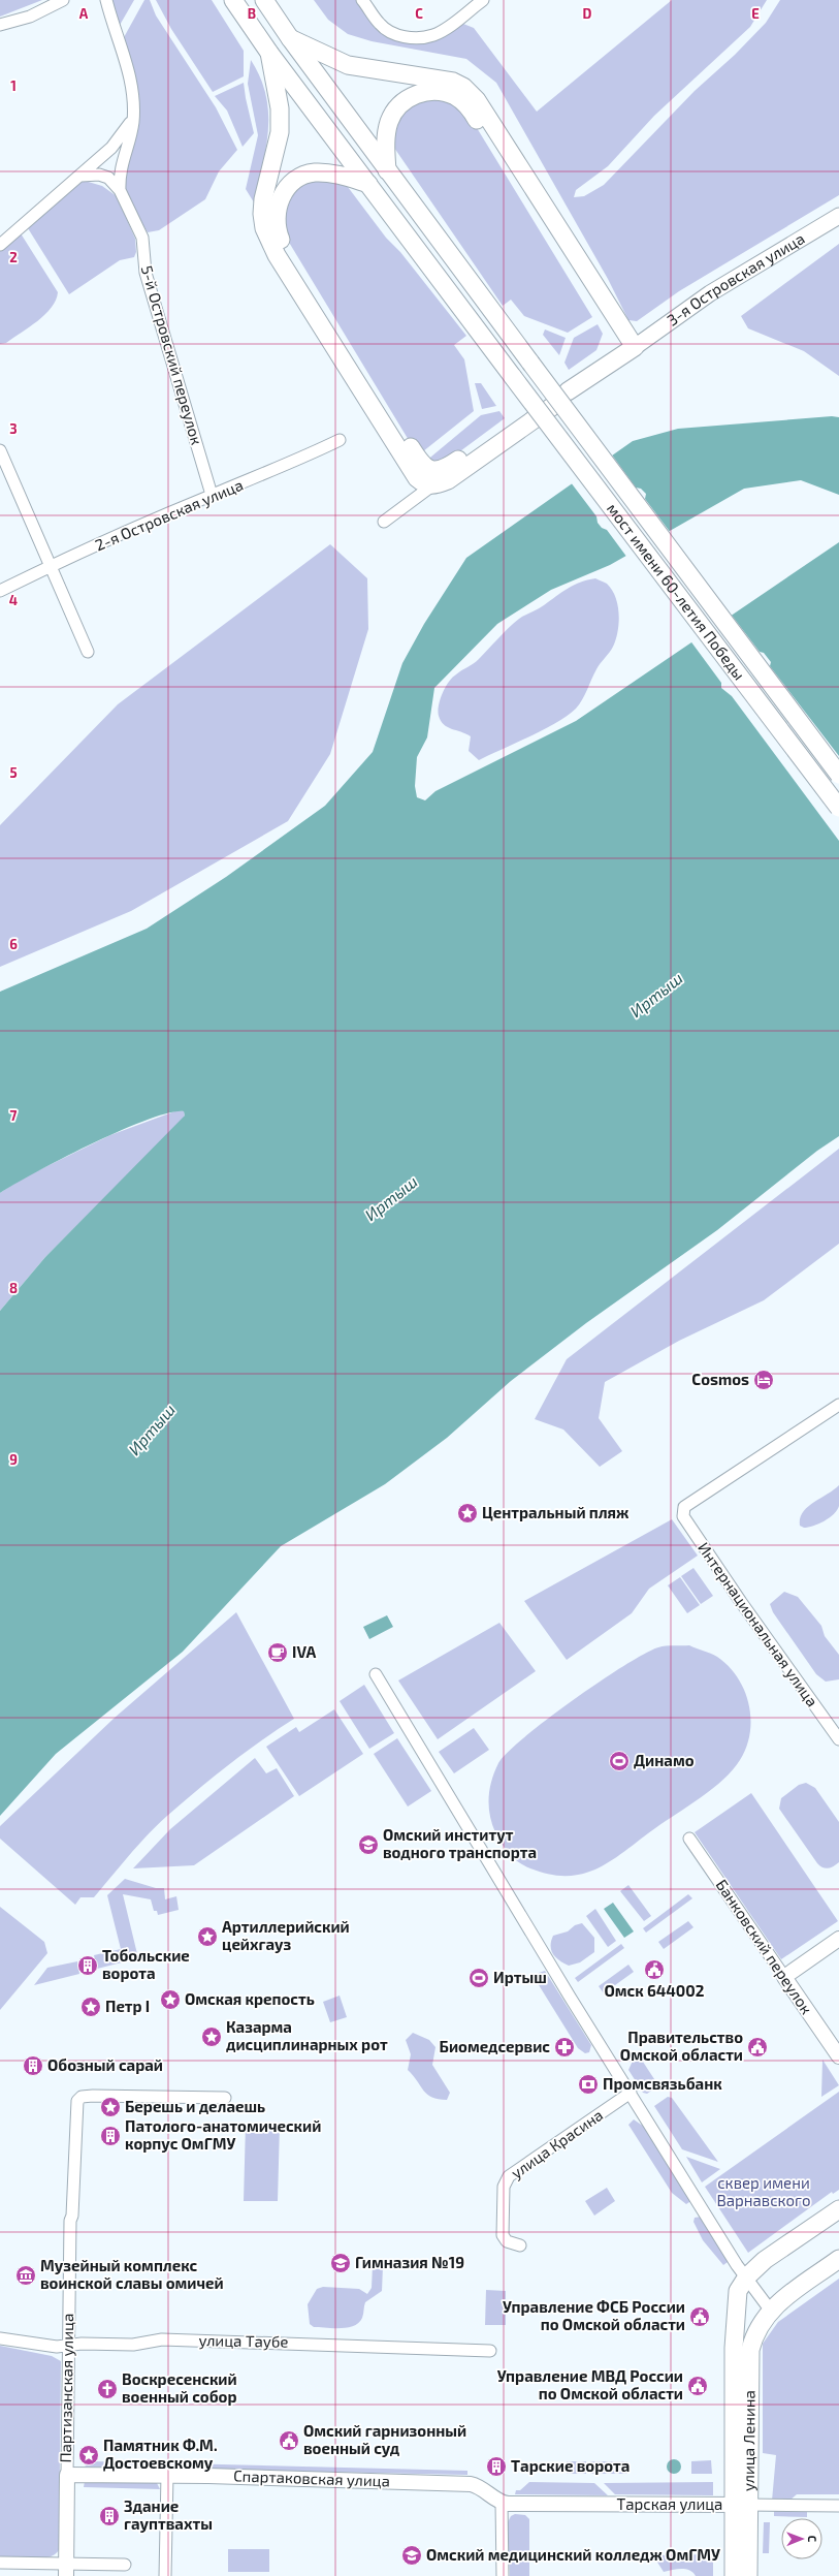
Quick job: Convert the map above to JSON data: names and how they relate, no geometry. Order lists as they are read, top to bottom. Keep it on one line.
{"streets":{"main road":["3-я Островская улица","мост имени 60-летия Победы","улица Ленина"],"street":["5-й Островский переулок","2-я Островская улица","Интернациональная улица","Банковский переулок","улица Красина","улица Таубе","Партизанская улица","Спартаковская улица","Тарская улица"]},"crossings":[["5-й Островский переулок","2-я Островская улица"],["улица Таубе","Партизанская улица"],["Партизанская улица","Спартаковская улица"],["улица Ленина","Тарская улица"],["Спартаковская улица","Тарская улица"]],"water":["Иртыш"],"parks":["сквер имени Варнавского"],"places":{"hotel":["Cosmos"],"place":["Центральный пляж","Артиллерийский цейхгауз","Омская крепость","Петр I","Казарма дисциплинарных рот","Берешь и делаешь","Памятник Ф.М. Достоевскому"],"cafe":["IVA"],"sports":["Динамо","Иртыш"],"school or university":["Омский институт водного транспорта","Гимназия №19","Омский медицинский колледж ОмГМУ"],"building":["Тобольские ворота","Обозный сарай","Патолого-анатомический корпус ОмГМУ","Тарские ворота","Здание гауптвахты"],"public building":["Омск 644002","Правительство Омской области","Управление ФСБ России по Омской области","Управление МВД России по Омской области","Омский гарнизонный военный суд"],"pharmacy":["Биомедсервис"],"bank":["Промсвязьбанк"],"museum":["Музейный комплекс воинской славы омичей"],"church":["Воскресенский военный собор"]},"north":"right","grid":{"columns":["A","B","C","D","E"],"rows":["1","2","3","4","5","6","7","8","9"]}}
